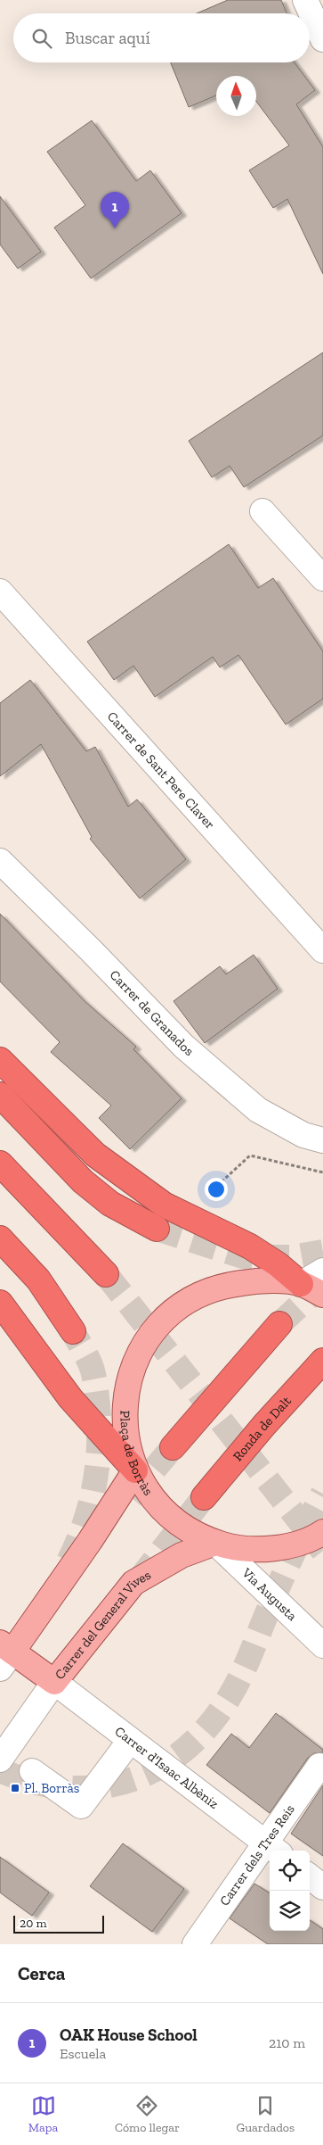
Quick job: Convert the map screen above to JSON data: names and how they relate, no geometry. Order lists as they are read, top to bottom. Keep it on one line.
{"streets":{"highway":["Ronda de Dalt"],"main road":["Plaça de Borràs","Carrer del General Vives"],"street":["Carrer de Sant Pere Claver","Carrer de Granados","Via Augusta","Carrer d'Isaac Albèniz","Carrer dels Tres Reis"]},"crossings":[["Plaça de Borràs","Via Augusta"],["Plaça de Borràs","Carrer del General Vives"],["Via Augusta","Carrer del General Vives"],["Carrer del General Vives","Carrer d'Isaac Albèniz"],["Carrer d'Isaac Albèniz","Carrer dels Tres Reis"]],"places":{"transit":["Pl. Borràs"]},"scale_bar":"20 m","north":"top","page":{"search":"Buscar aquí","pins":"1","scale":"20 m","heading":"Cerca","list":[{"mark":"1","name":"OAK House School","note":"Escuela","value":"210 m"}],"nav":["Mapa","Cómo llegar","Guardados"]}}
